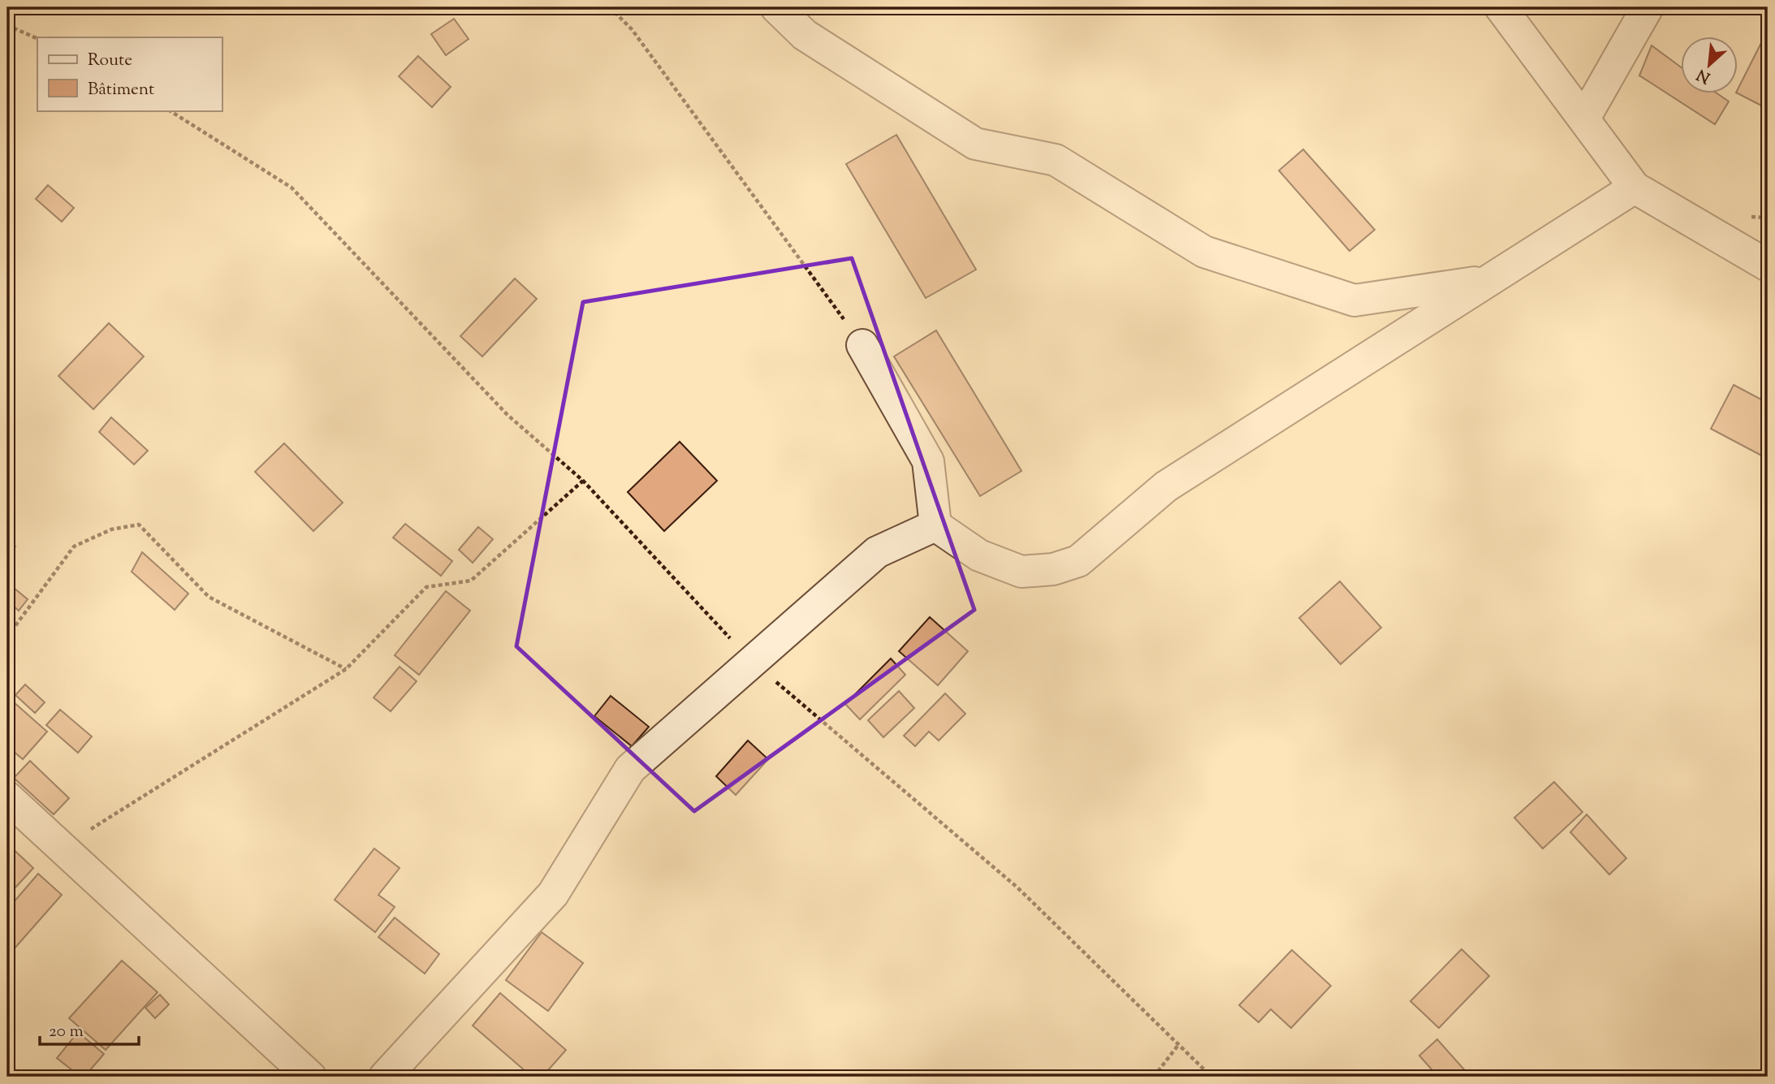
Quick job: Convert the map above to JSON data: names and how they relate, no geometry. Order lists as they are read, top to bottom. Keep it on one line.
{"legend":["Route","Bâtiment"],"scale_bar":"20 m","north":"bottom left"}
